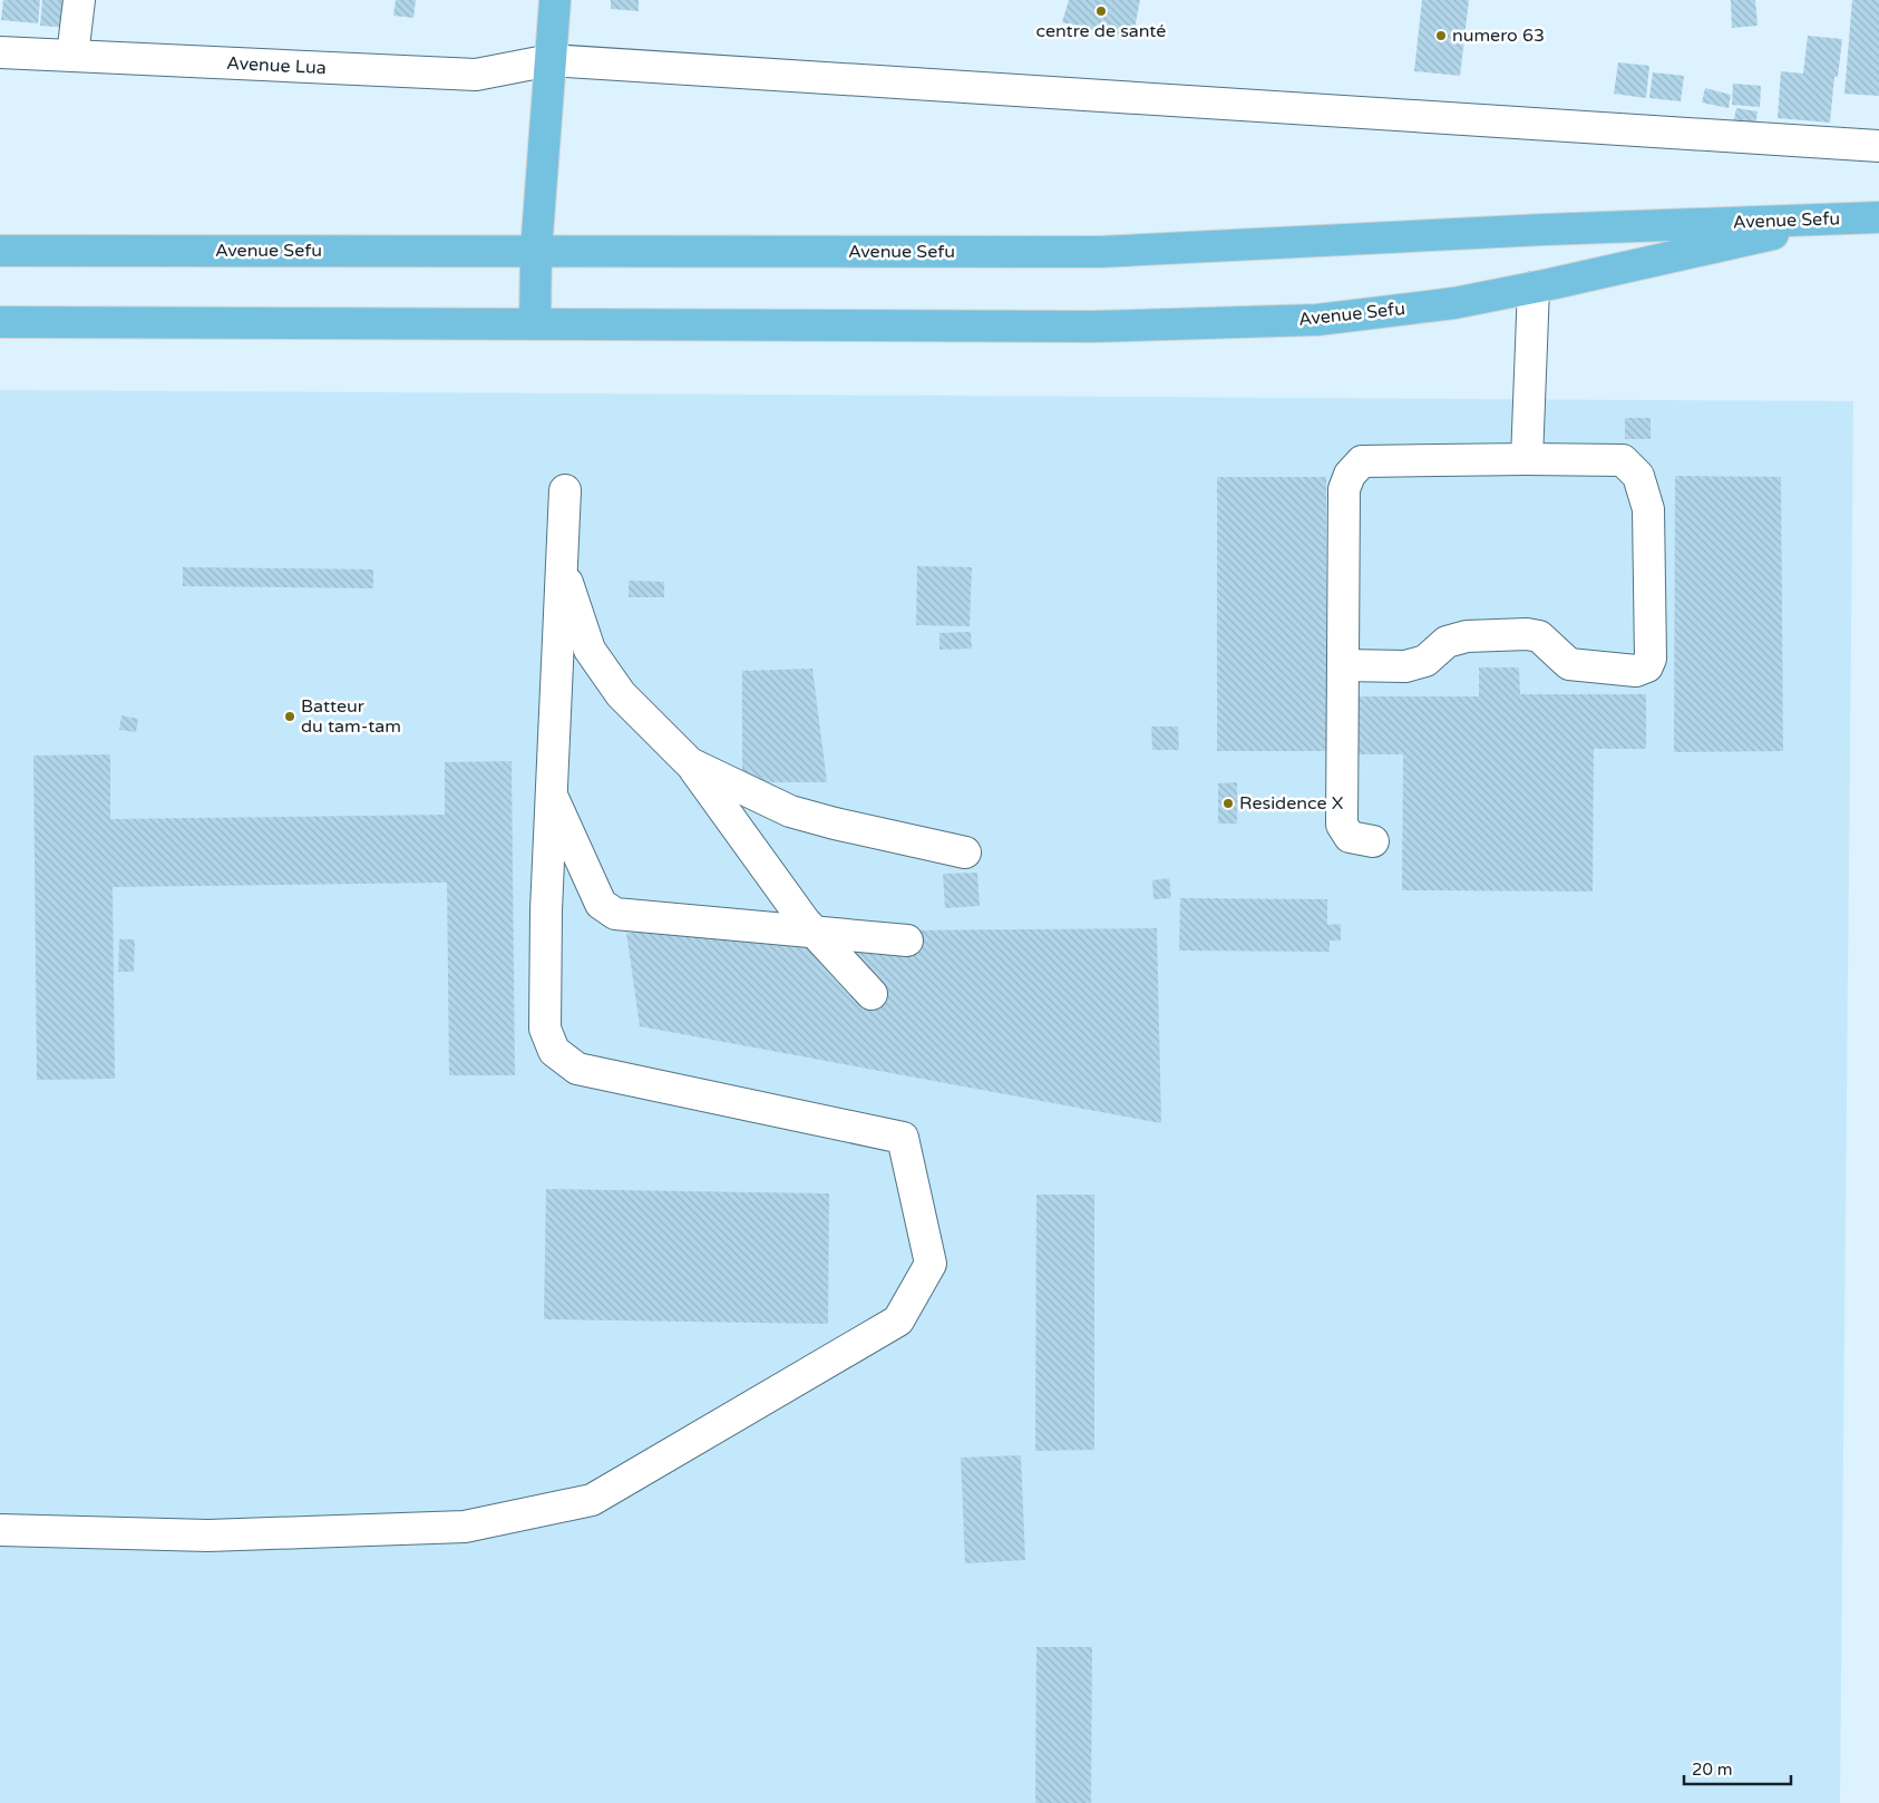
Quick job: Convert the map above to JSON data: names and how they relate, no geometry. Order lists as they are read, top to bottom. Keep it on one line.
{"streets":{"main road":["Avenue Sefu"],"street":["Avenue Lua"]},"places":["centre de santé","numero 63","Batteur du tam-tam","Residence X"],"scale_bar":"20 m"}
